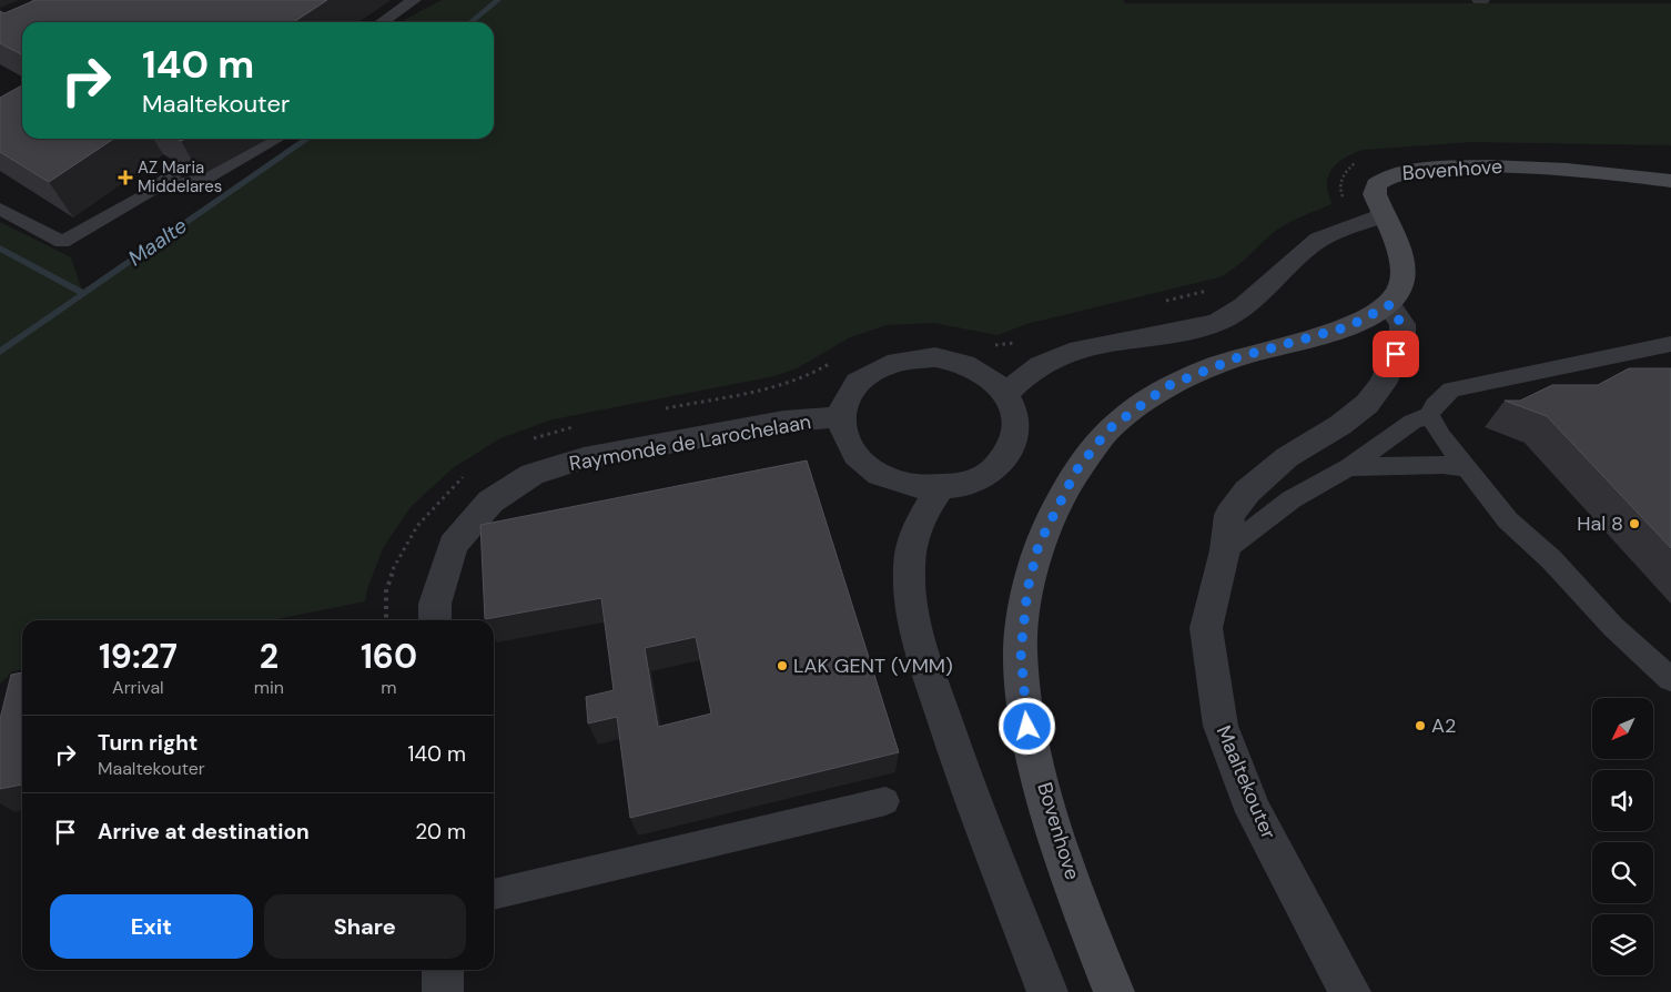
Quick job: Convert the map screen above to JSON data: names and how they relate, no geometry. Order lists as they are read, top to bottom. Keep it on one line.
{"streets":{"street":["Bovenhove","Raymonde de Larochelaan","Maaltekouter"]},"crossings":[["Bovenhove","Maaltekouter"]],"water":["Maalte"],"places":{"health":["AZ Maria Middelares"],"other":["Hal 8","LAK GENT (VMM)","A2"]},"north":"bottom left","page":{"turn":["140 m","Maaltekouter"],"eta":["19:27","Arrival","2","min","160","m"],"list":[{"name":"Turn right","note":"Maaltekouter","value":"140 m"},{"name":"Arrive at destination","value":"20 m"}],"buttons":["Exit","Share"]}}
